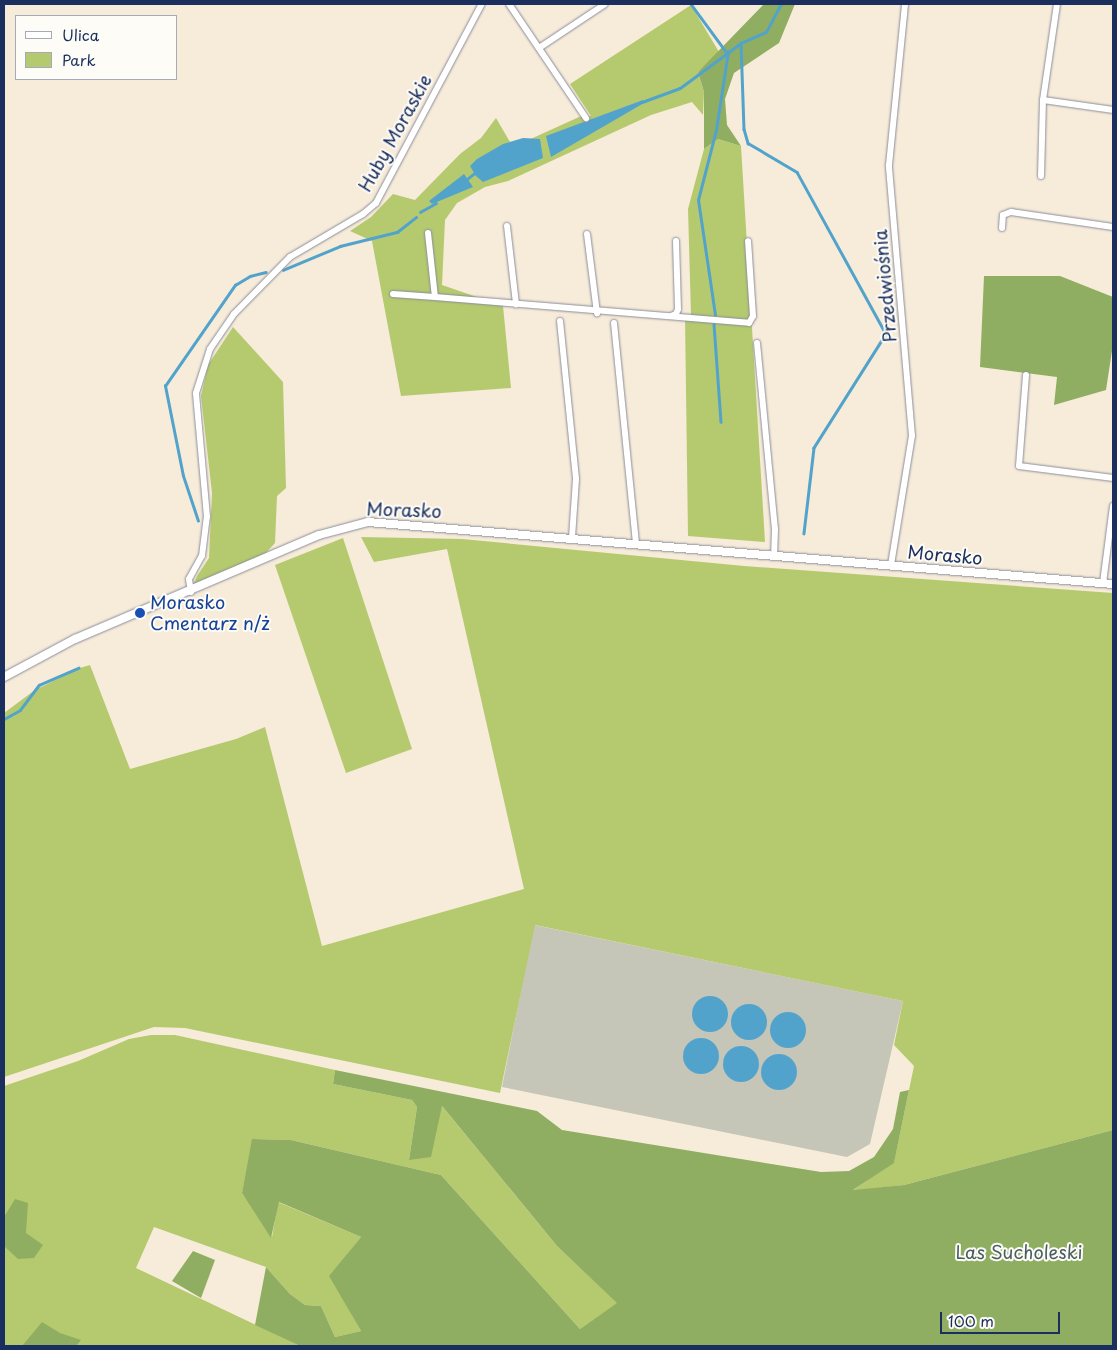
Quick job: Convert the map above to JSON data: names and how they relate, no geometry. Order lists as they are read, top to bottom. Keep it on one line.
{"streets":{"street":["Huby Moraskie","Przedwiośnia","Morasko"]},"crossings":[["Huby Moraskie","Morasko"],["Przedwiośnia","Morasko"]],"parks":["Las Sucholeski"],"places":["Morasko Cmentarz n/ż"],"legend":["Ulica","Park"],"scale_bar":"100 m"}
